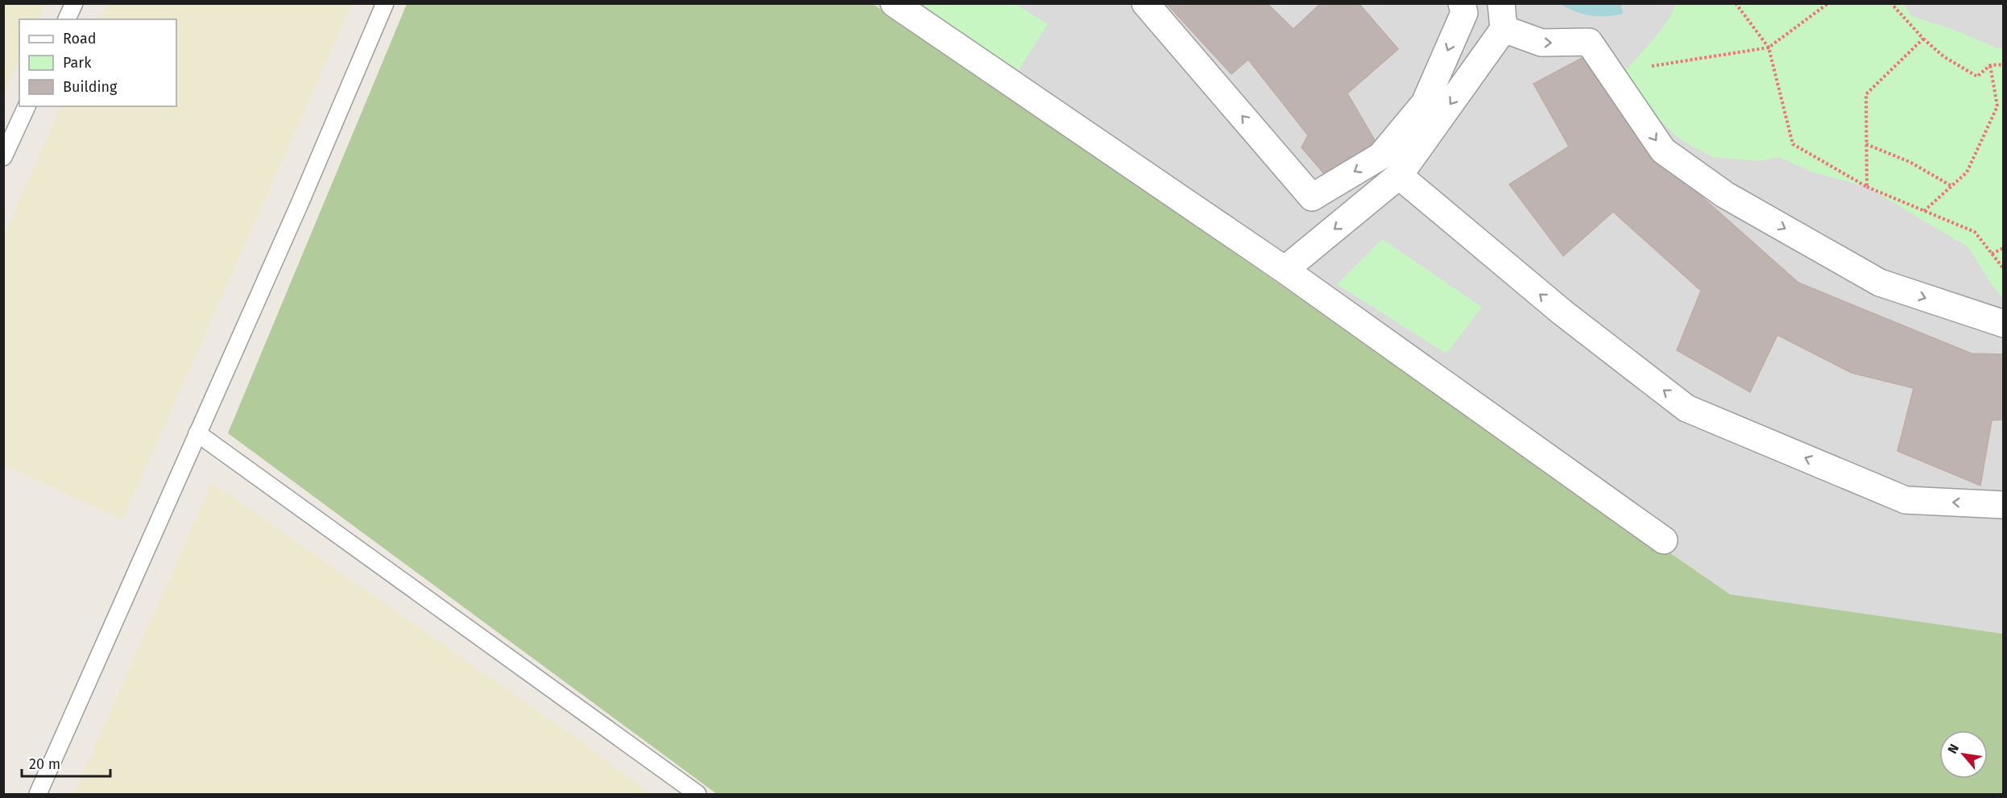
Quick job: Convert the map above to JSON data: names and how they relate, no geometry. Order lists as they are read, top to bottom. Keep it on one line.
{"legend":["Road","Park","Building"],"scale_bar":"20 m","north":"top left"}
